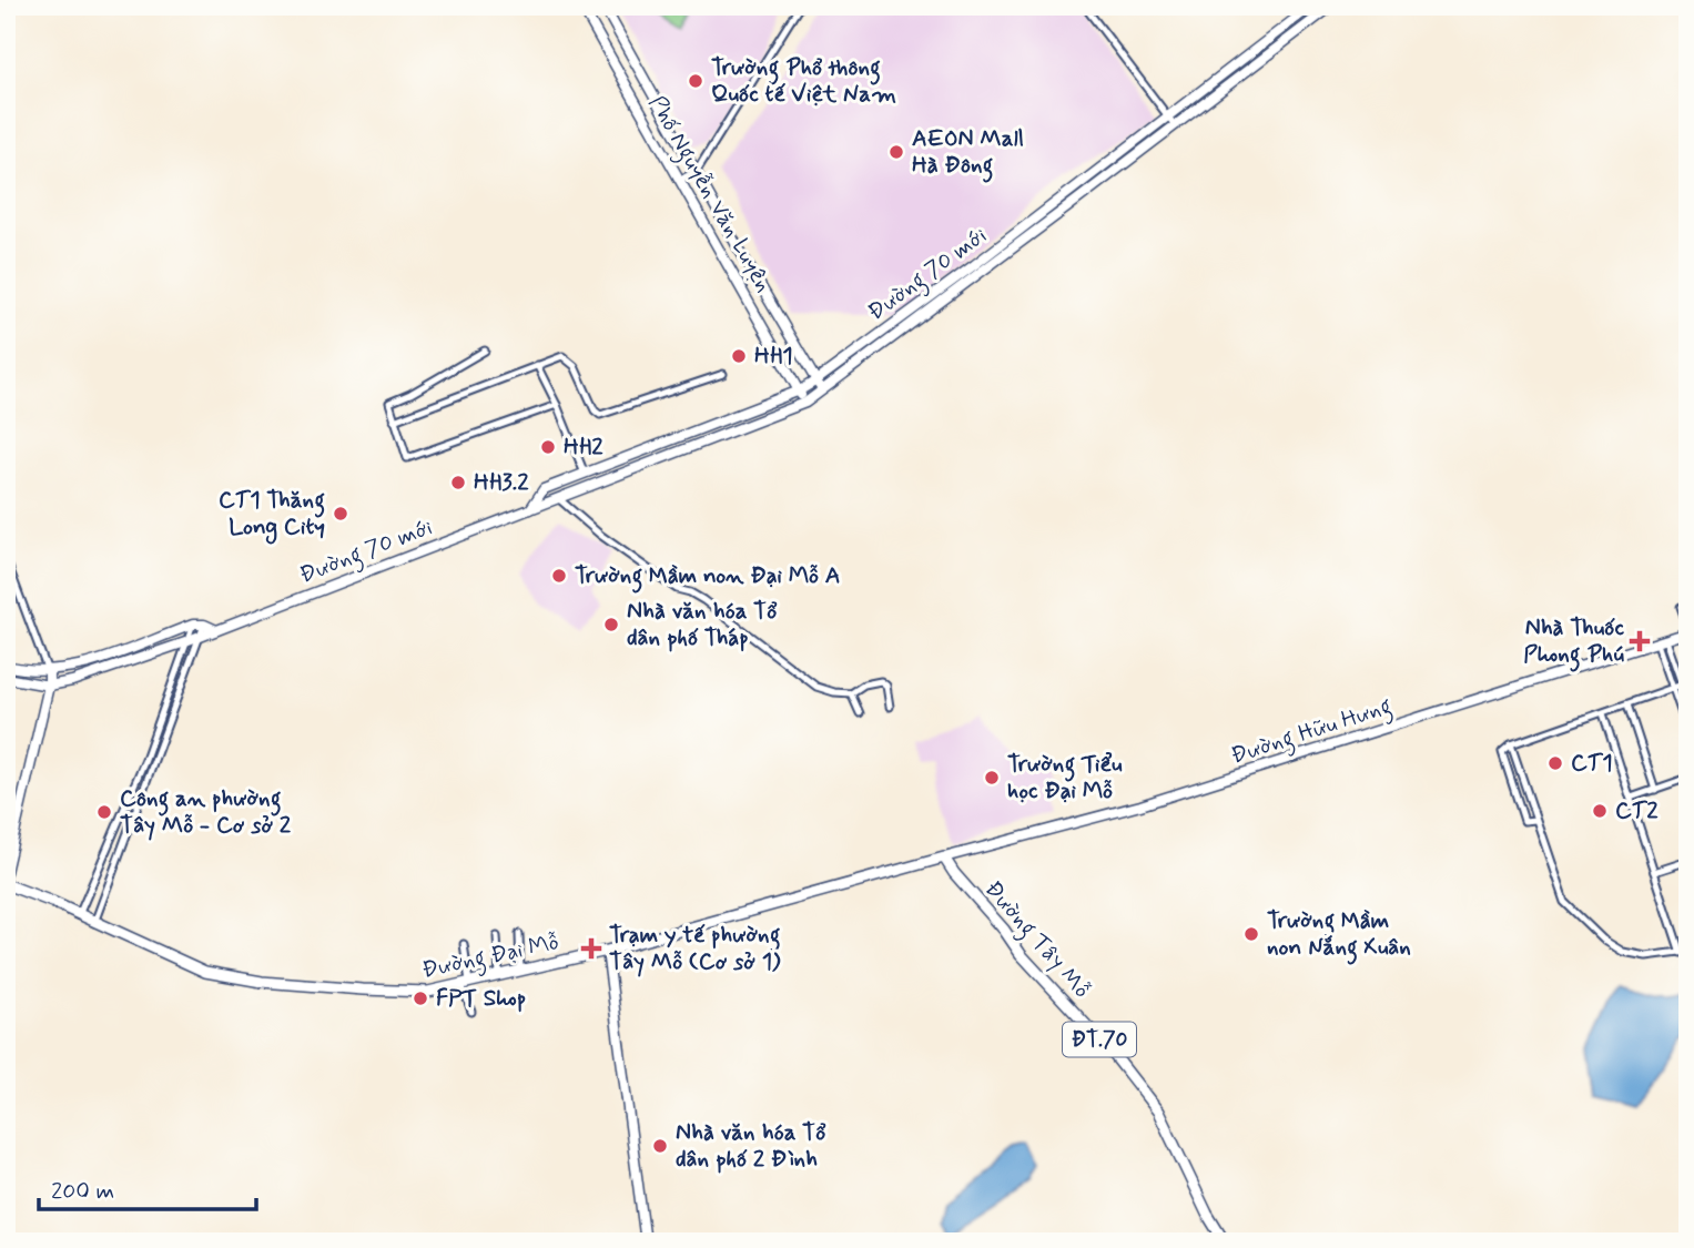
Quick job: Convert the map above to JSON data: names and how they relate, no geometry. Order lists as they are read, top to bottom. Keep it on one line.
{"streets":{"main road":["Đường Tây Mỗ","Đường Đại Mỗ","ĐT.70"],"street":["Phố Nguyễn Văn Luyện","Đường 70 mới","Đường Hữu Hưng"]},"crossings":[["Phố Nguyễn Văn Luyện","Đường 70 mới"],["Đường Hữu Hưng","Đường Tây Mỗ"],["Đường Hữu Hưng","Đường Đại Mỗ"],["Đường Tây Mỗ","Đường Đại Mỗ"]],"places":{"other":["Trường Phổ thông Quốc tế Việt Nam","AEON Mall Hà Đông","HH1","HH2","HH3.2","CT1 Thăng Long City","Trường Mầm non Đại Mỗ A","Nhà văn hóa Tổ dân phố Tháp","CT1","Trường Tiểu học Đại Mỗ","CT2","Công an phường Tây Mỗ - Cơ sở 2","Trường Mầm non Nắng Xuân","FPT Shop","Nhà văn hóa Tổ dân phố 2 Đình"],"health":["Nhà Thuốc Phong Phú","Trạm y tế phường Tây Mỗ (Cơ sở 1)"]},"scale_bar":"200 m"}
